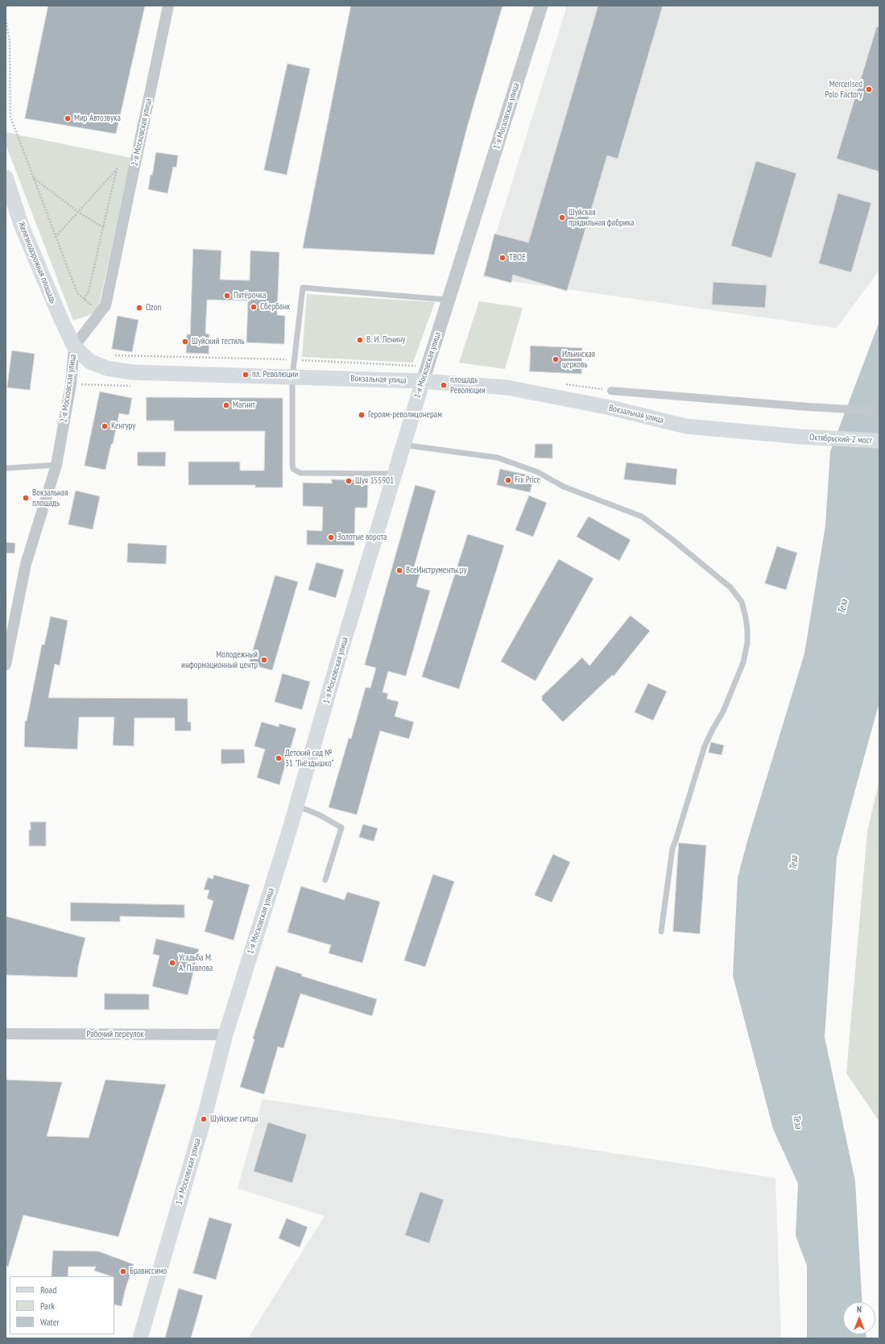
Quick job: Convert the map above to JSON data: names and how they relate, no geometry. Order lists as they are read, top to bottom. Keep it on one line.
{"streets":{"main road":["1-я Московская улица","Железнодорожная площадь","Вокзальная улица","Октябрьский-2 мост"],"street":["2-я Московская улица","Рабочий переулок"]},"crossings":[["1-я Московская улица","Вокзальная улица"],["1-я Московская улица","Рабочий переулок"],["2-я Московская улица","Железнодорожная площадь"],["2-я Московская улица","Вокзальная улица"],["Железнодорожная площадь","Вокзальная улица"],["Вокзальная улица","Октябрьский-2 мост"]],"water":["Теза"],"places":["Mercerised Polo Factory","Мир Автозвука","Шуйская прядильная фабрика","ТВОЕ","Пятёрочка","Сбербанк","Ozon","В. И. Ленину","Шуйский тестиль","Ильинская церковь","пл. Революции","площадь Революции","Магнит","Героям-револицонерам","Кенгуру","Fix Price","Шуя 155901","Вокзальная площадь","Золотые ворота","ВсеИнструменты.ру","Молодежный информационный центр","Детский сад № 31 \"Гнёздышко\"","Усадьба М. А. Павлова","Шуйские ситцы","Брависсимо"],"legend":["Road","Park","Water"],"north":"top"}
